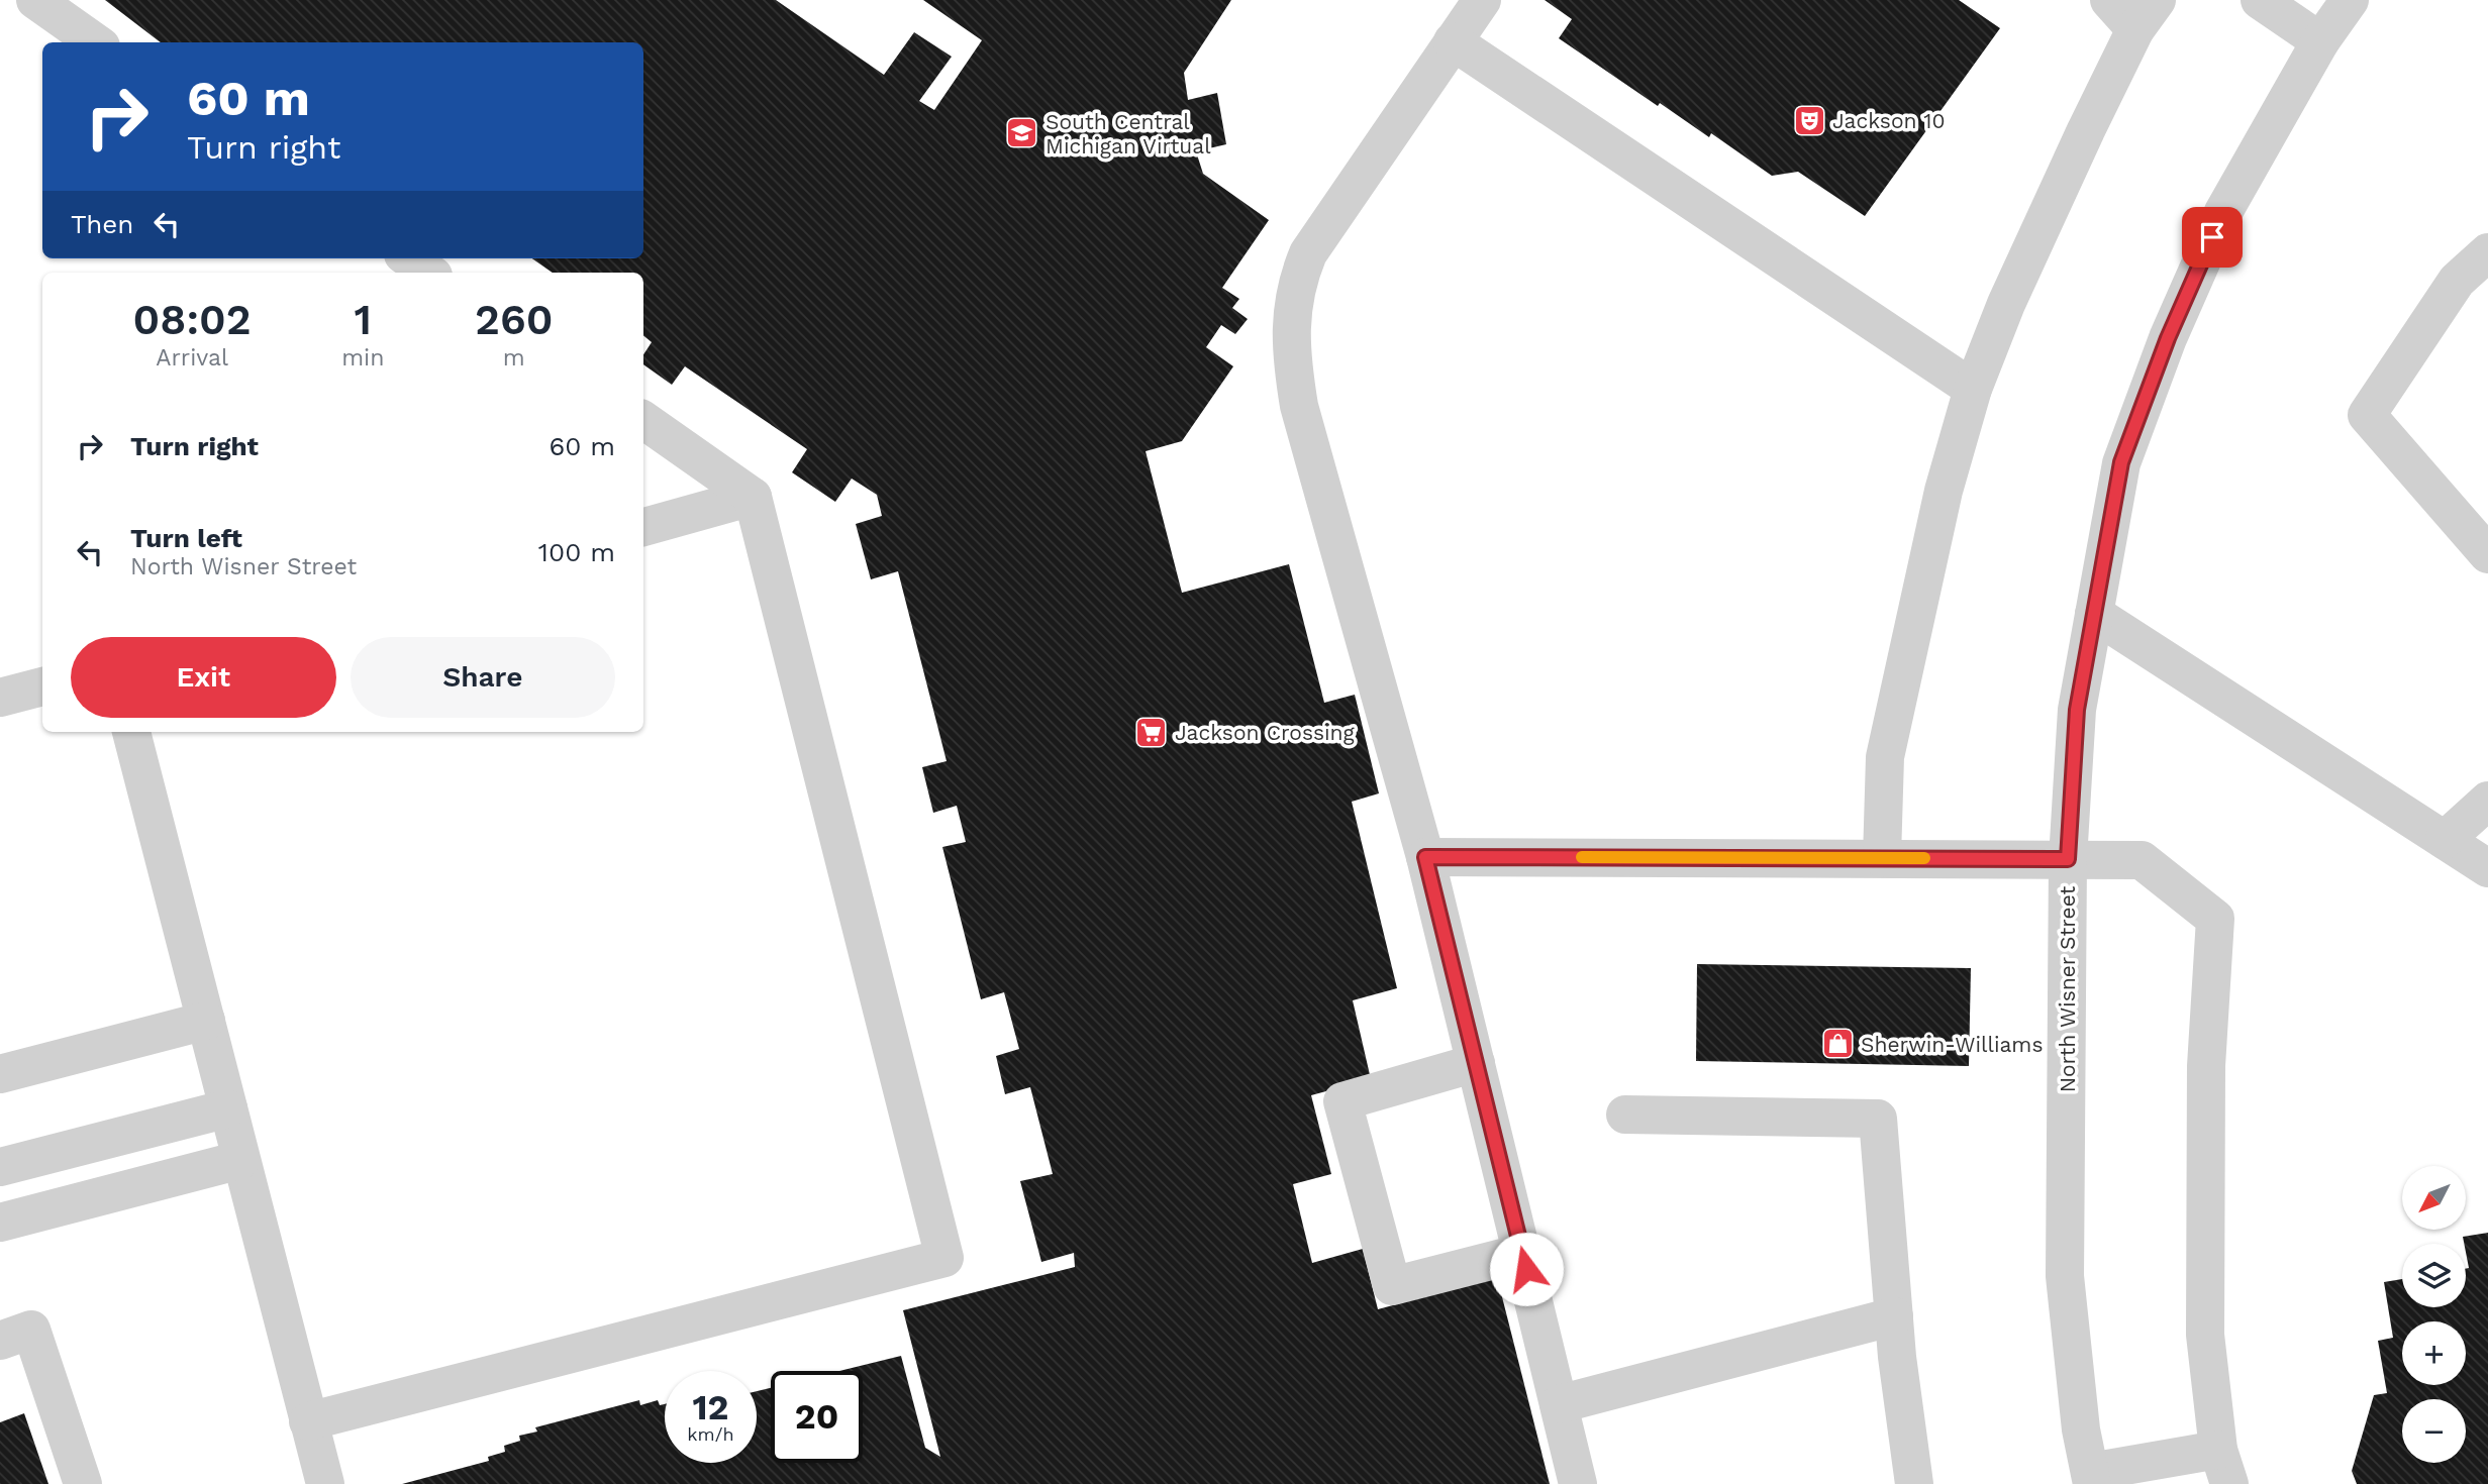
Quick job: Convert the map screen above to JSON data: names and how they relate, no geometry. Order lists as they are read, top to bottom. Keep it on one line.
{"streets":{"street":["North Wisner Street"]},"places":{"theatre":["Jackson 10"],"school or university":["South Central Michigan Virtual"],"supermarket":["Jackson Crossing"],"shop":["Sherwin-Williams"]},"north":"bottom left","page":{"turn":["60 m","Turn right"],"then":"Then","eta":["08:02","Arrival","1","min","260","m"],"list":[{"name":"Turn right","value":"60 m"},{"name":"Turn left","note":"North Wisner Street","value":"100 m"}],"buttons":["Exit","Share"],"map_buttons":["+","−"],"speed":"12 km/h","limit":"20"}}
